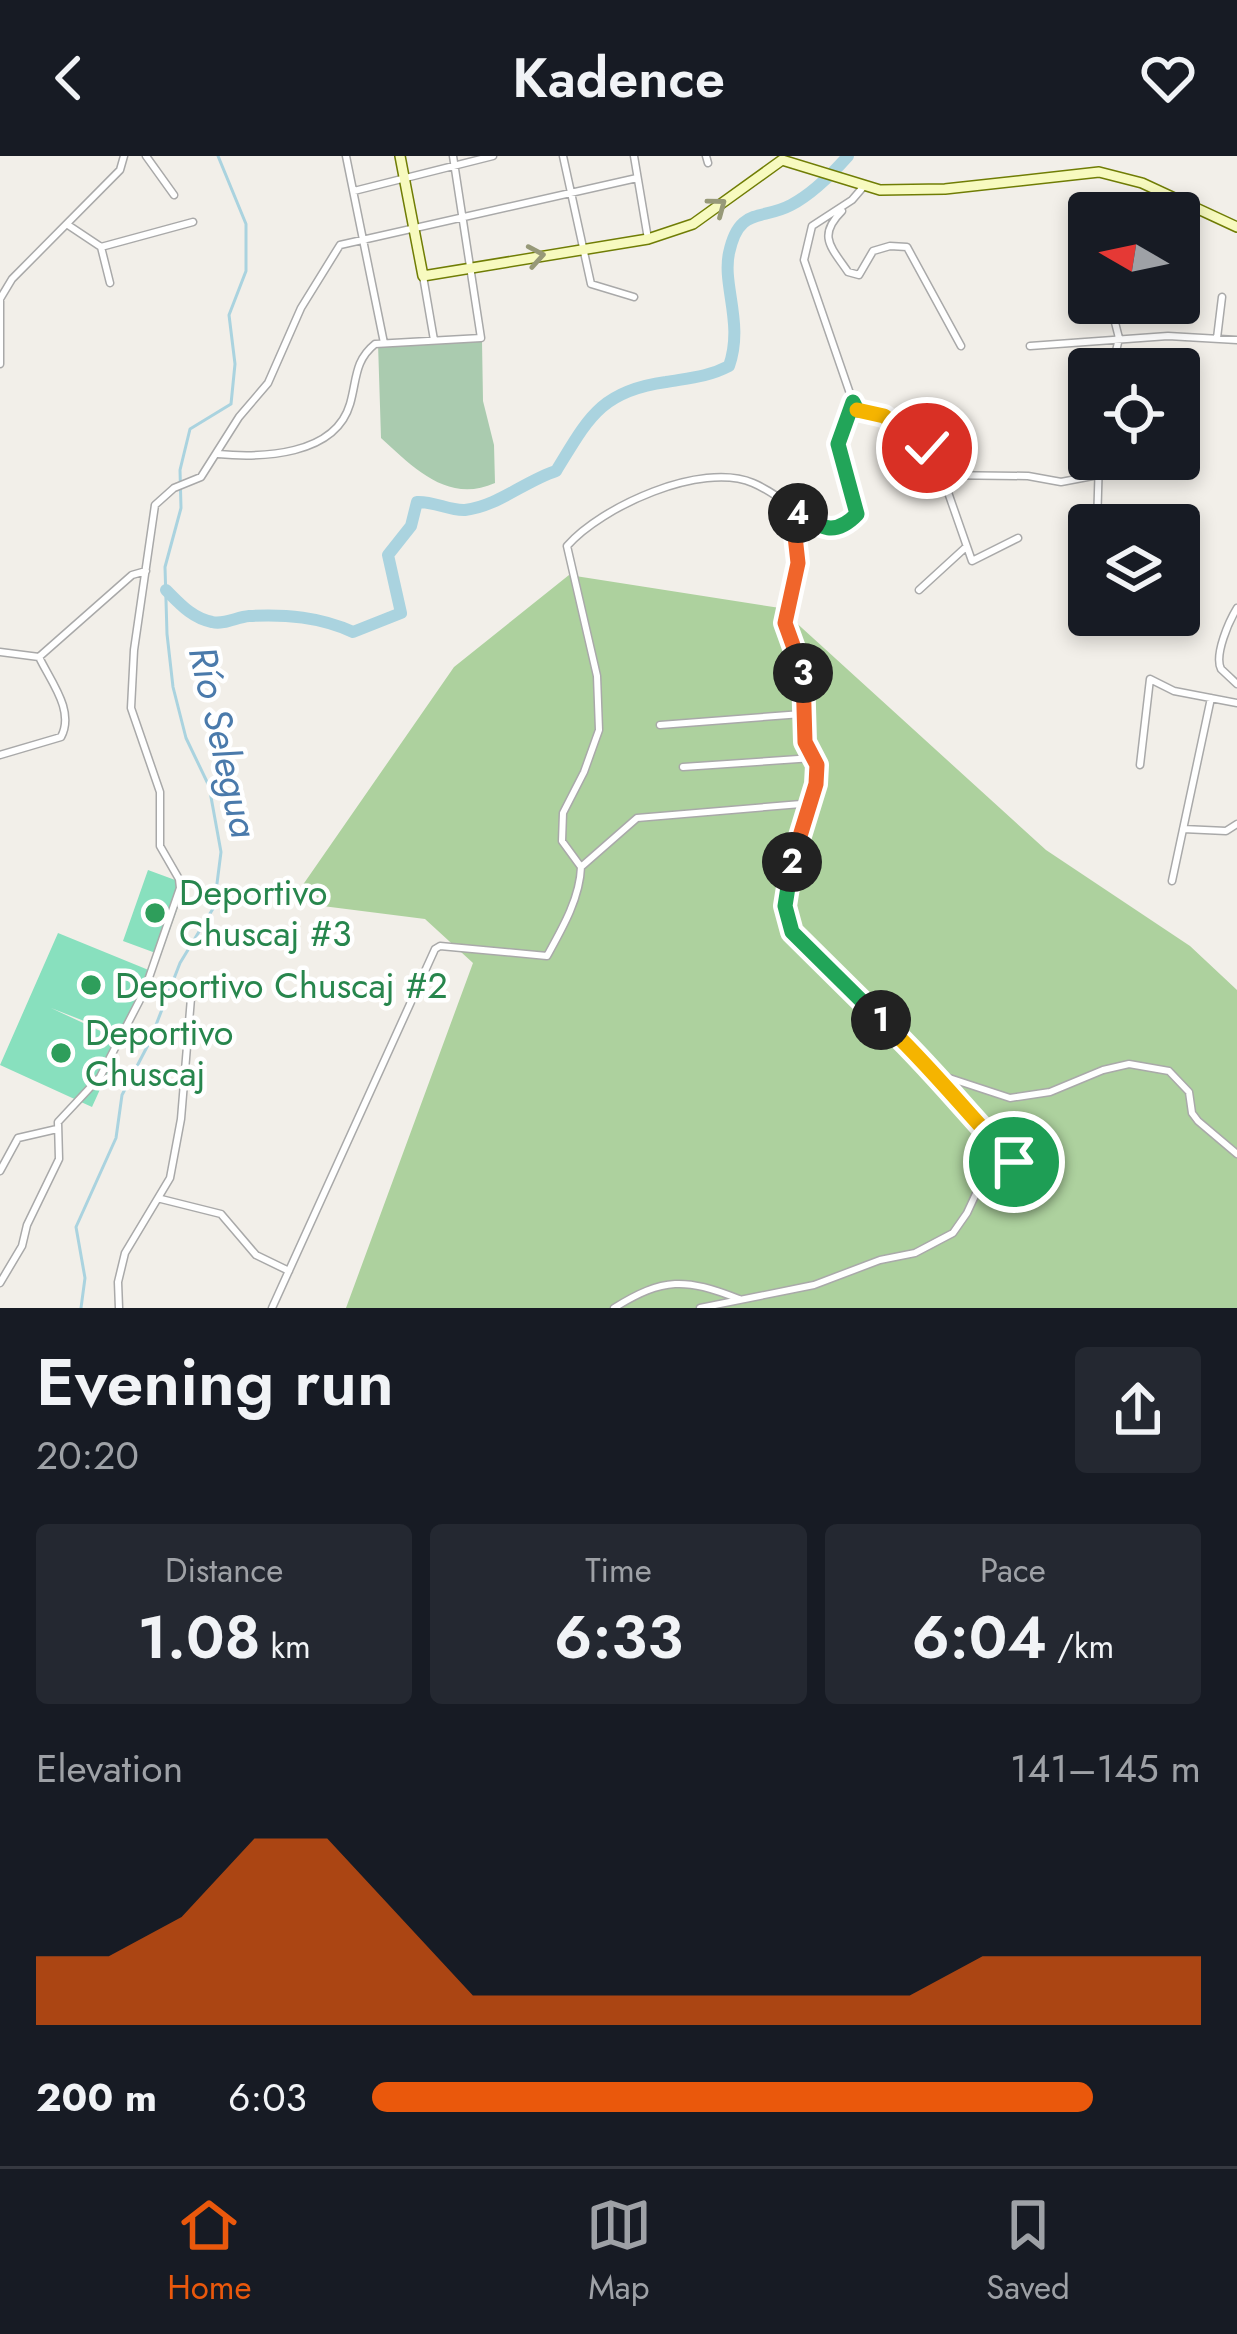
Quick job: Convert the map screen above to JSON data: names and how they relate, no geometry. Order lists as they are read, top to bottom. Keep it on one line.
{"water":["Río Selegua"],"places":["Deportivo Chuscaj #3","Deportivo Chuscaj #2","Deportivo Chuscaj"],"north":"left","page":{"header":"Kadence","pins":["4","3","2","1"],"heading":["Evening run","20:20"],"stats":[["Distance","1.08 km"],["Time","6:33"],["Pace","6:04 /km"]],"chart":["Elevation","141–145 m"],"list":[{"name":"200 m","note":"6:03"}],"tabs":["Home","Map","Saved"]}}
